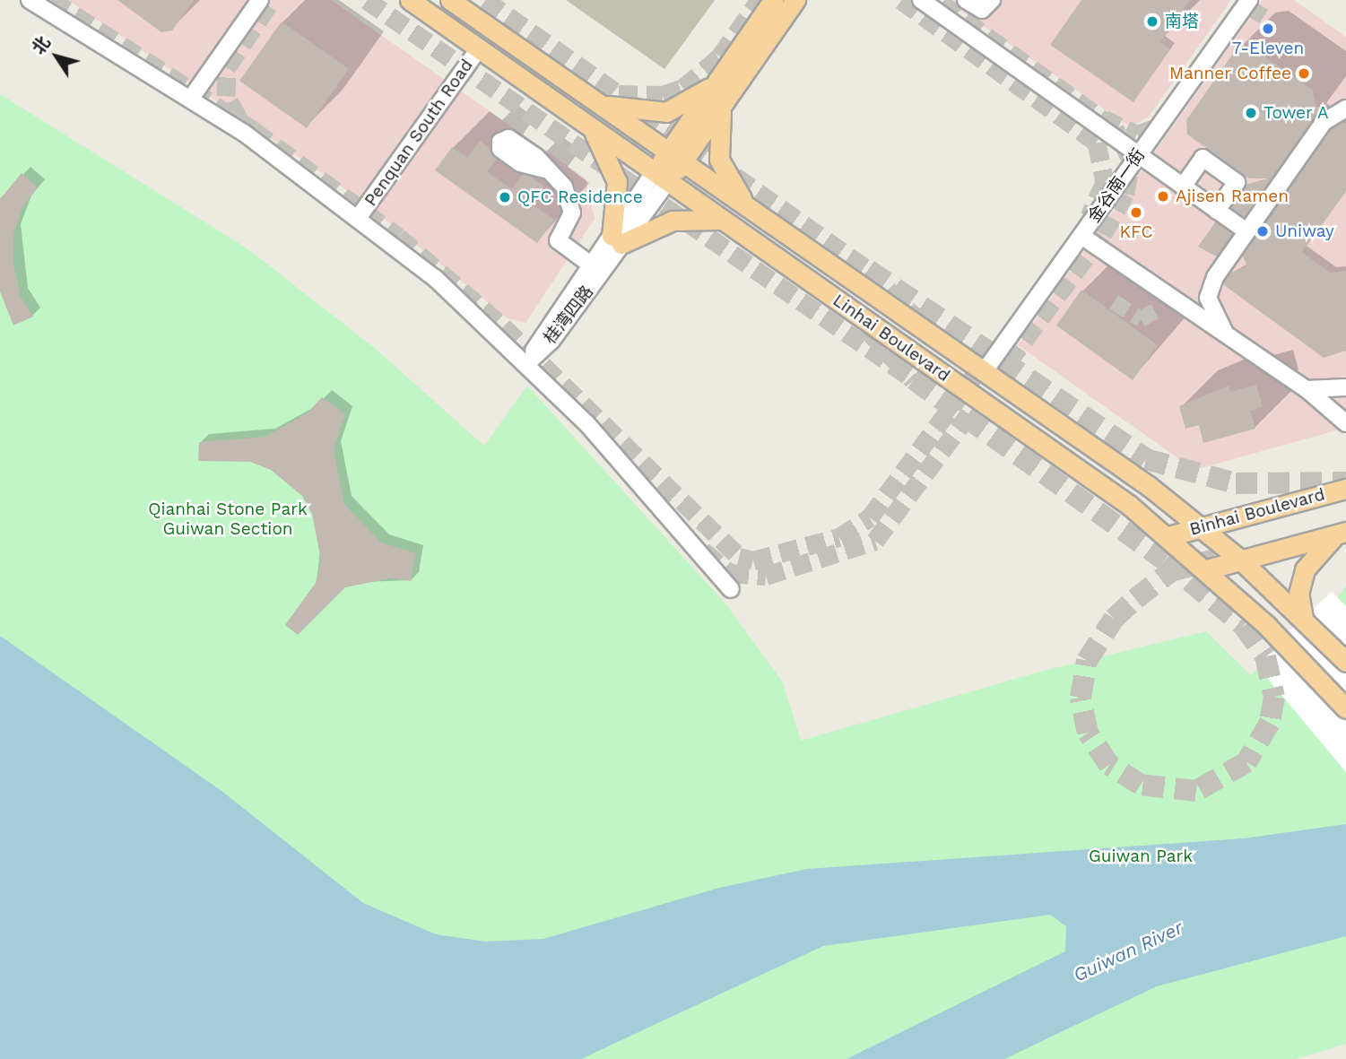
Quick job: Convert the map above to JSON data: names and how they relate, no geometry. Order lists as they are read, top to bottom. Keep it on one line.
{"streets":{"main road":["桂湾四路","Linhai Boulevard","Binhai Boulevard"],"street":["Penquan South Road","金谷南一街"]},"crossings":[["Penquan South Road","Linhai Boulevard"],["金谷南一街","Linhai Boulevard"],["桂湾四路","Linhai Boulevard"],["Linhai Boulevard","Binhai Boulevard"]],"water":["Guiwan River"],"parks":["Qianhai Stone Park Guiwan Section","Guiwan Park"],"places":["南塔","7-Eleven","Manner Coffee","Tower A","Ajisen Ramen","QFC Residence","KFC","Uniway"],"north":"top left"}
